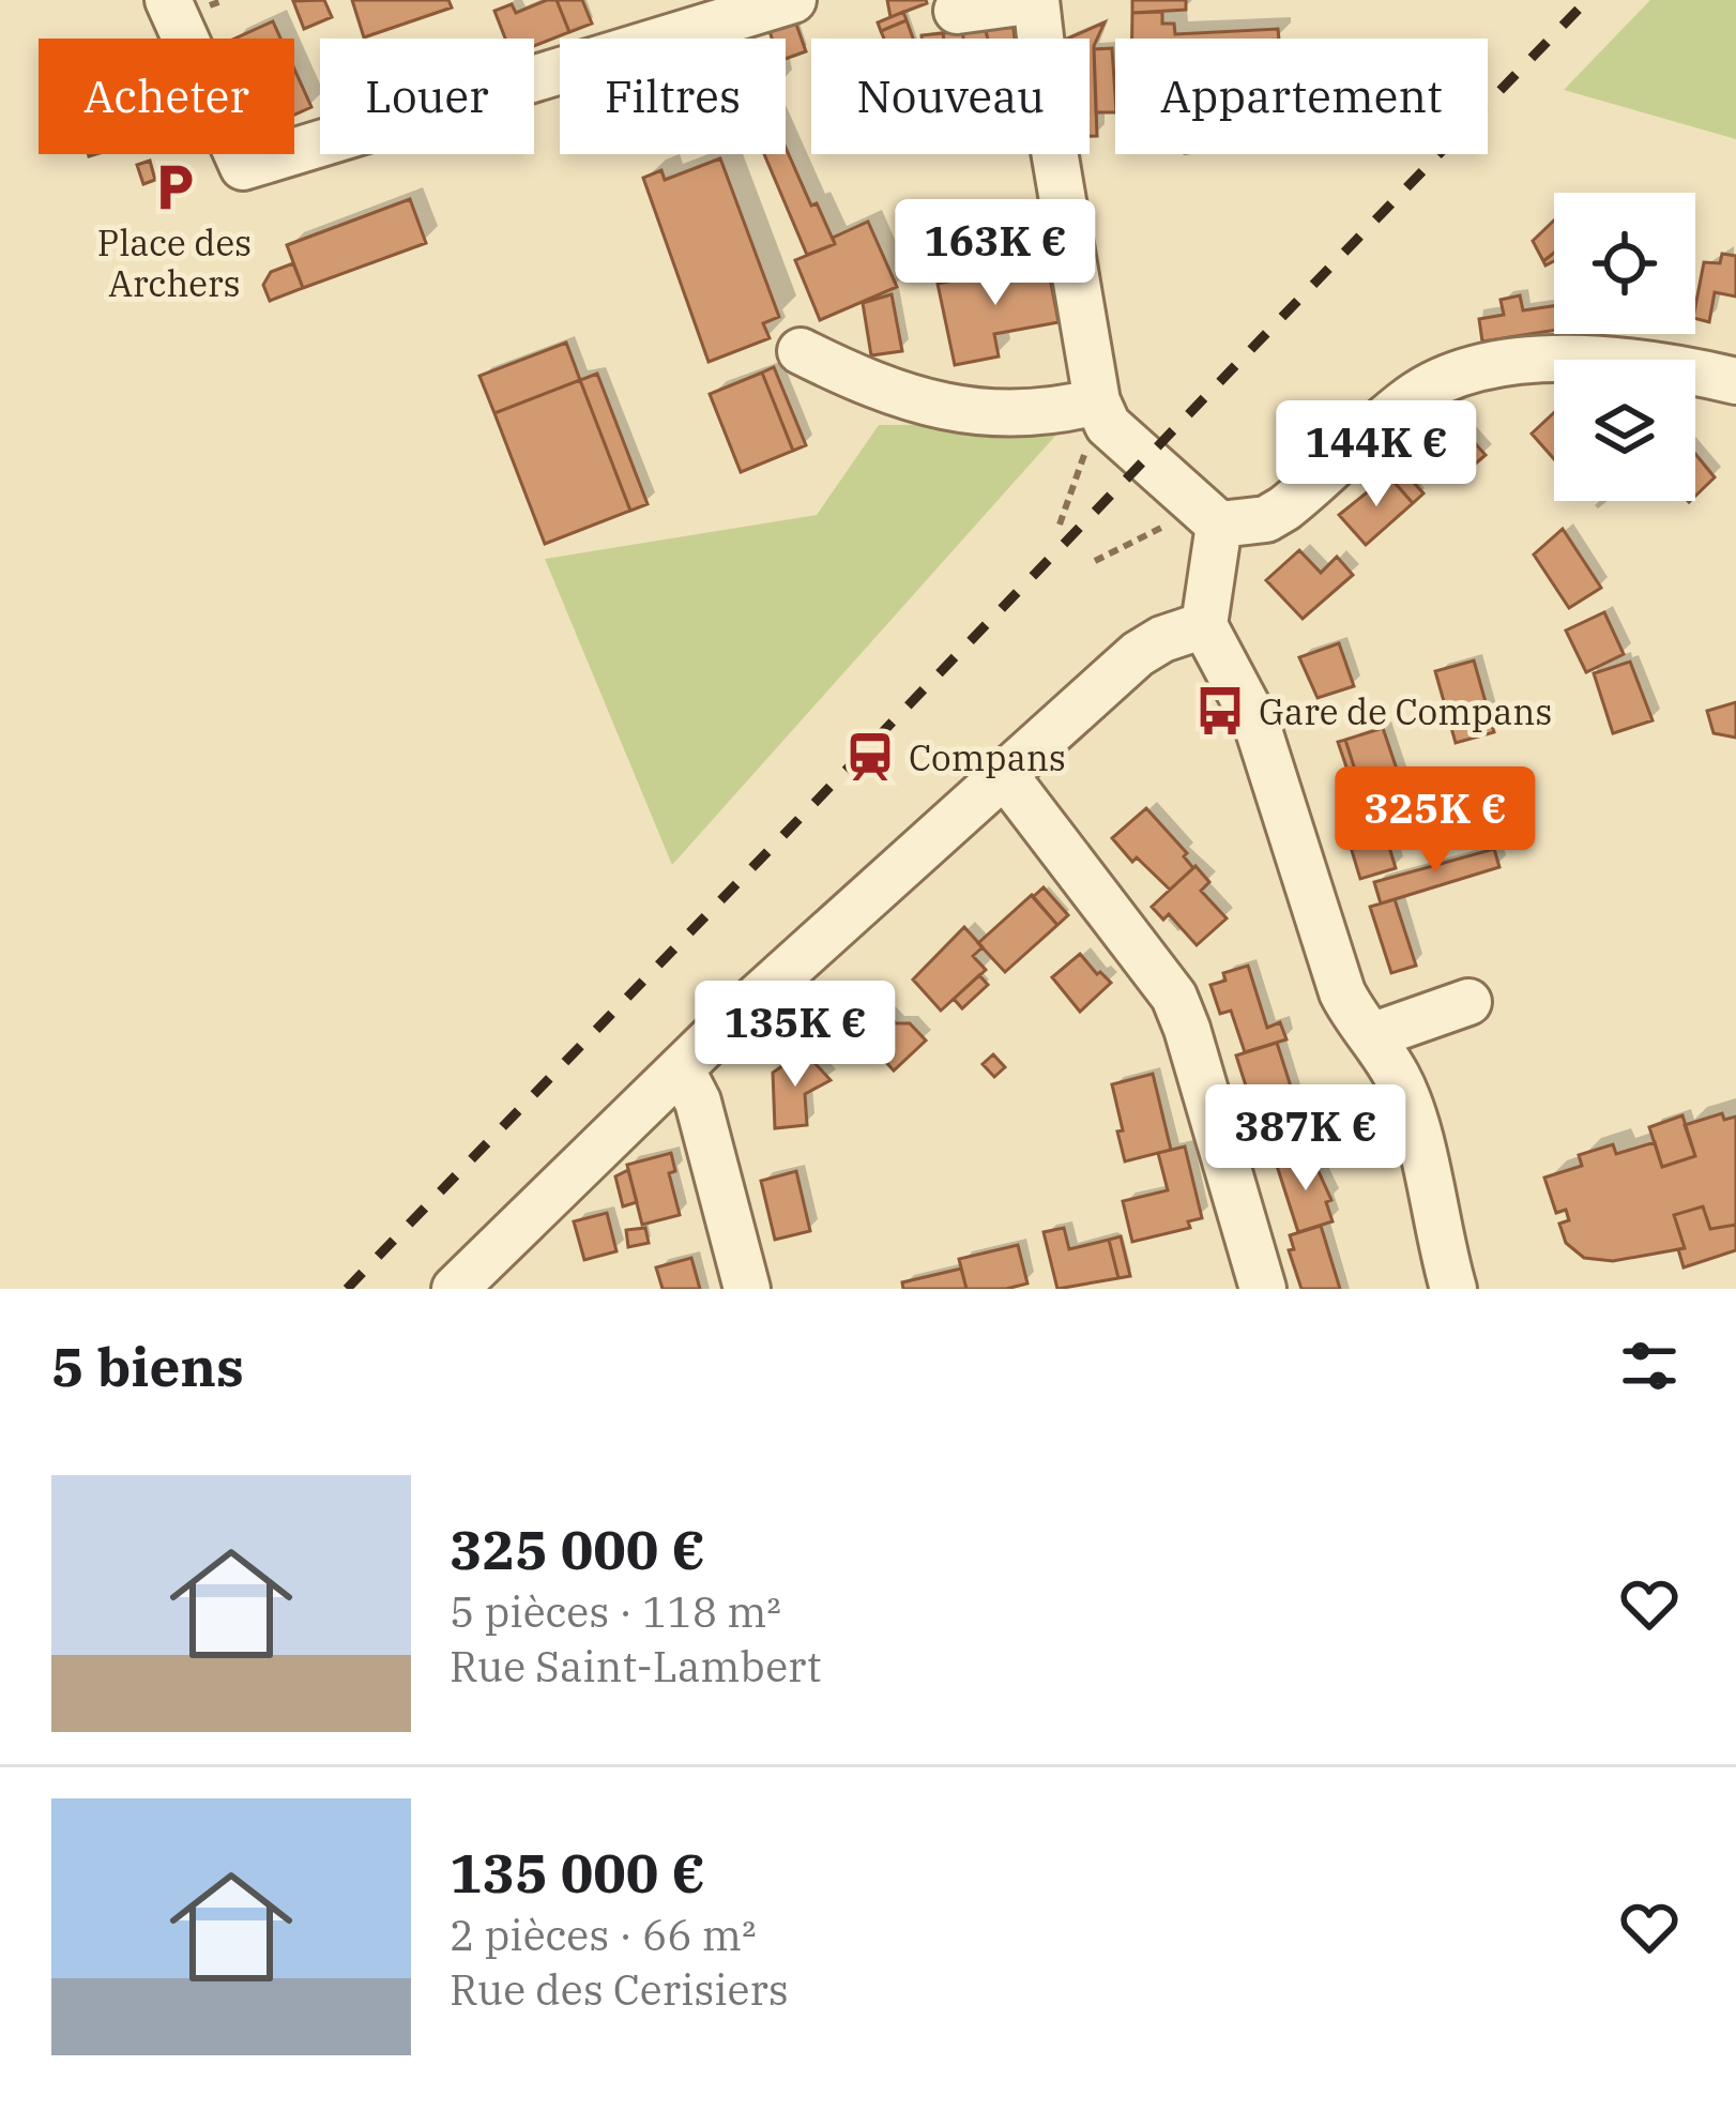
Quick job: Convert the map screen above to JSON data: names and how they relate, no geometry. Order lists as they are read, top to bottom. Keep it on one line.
{"places":{"parking":["Place des Archers"],"bus stop":["Gare de Compans"],"station":["Compans"]},"page":{"chip":["Acheter","Louer","Filtres","Nouveau","Appartement"],"price":["163K €","144K €","325K €","135K €","387K €"],"heading":"5 biens","list":[{"name":"325 000 €","note":"5 pièces · 118 m² · Rue Saint-Lambert"},{"name":"135 000 €","note":"2 pièces · 66 m² · Rue des Cerisiers"}]}}
